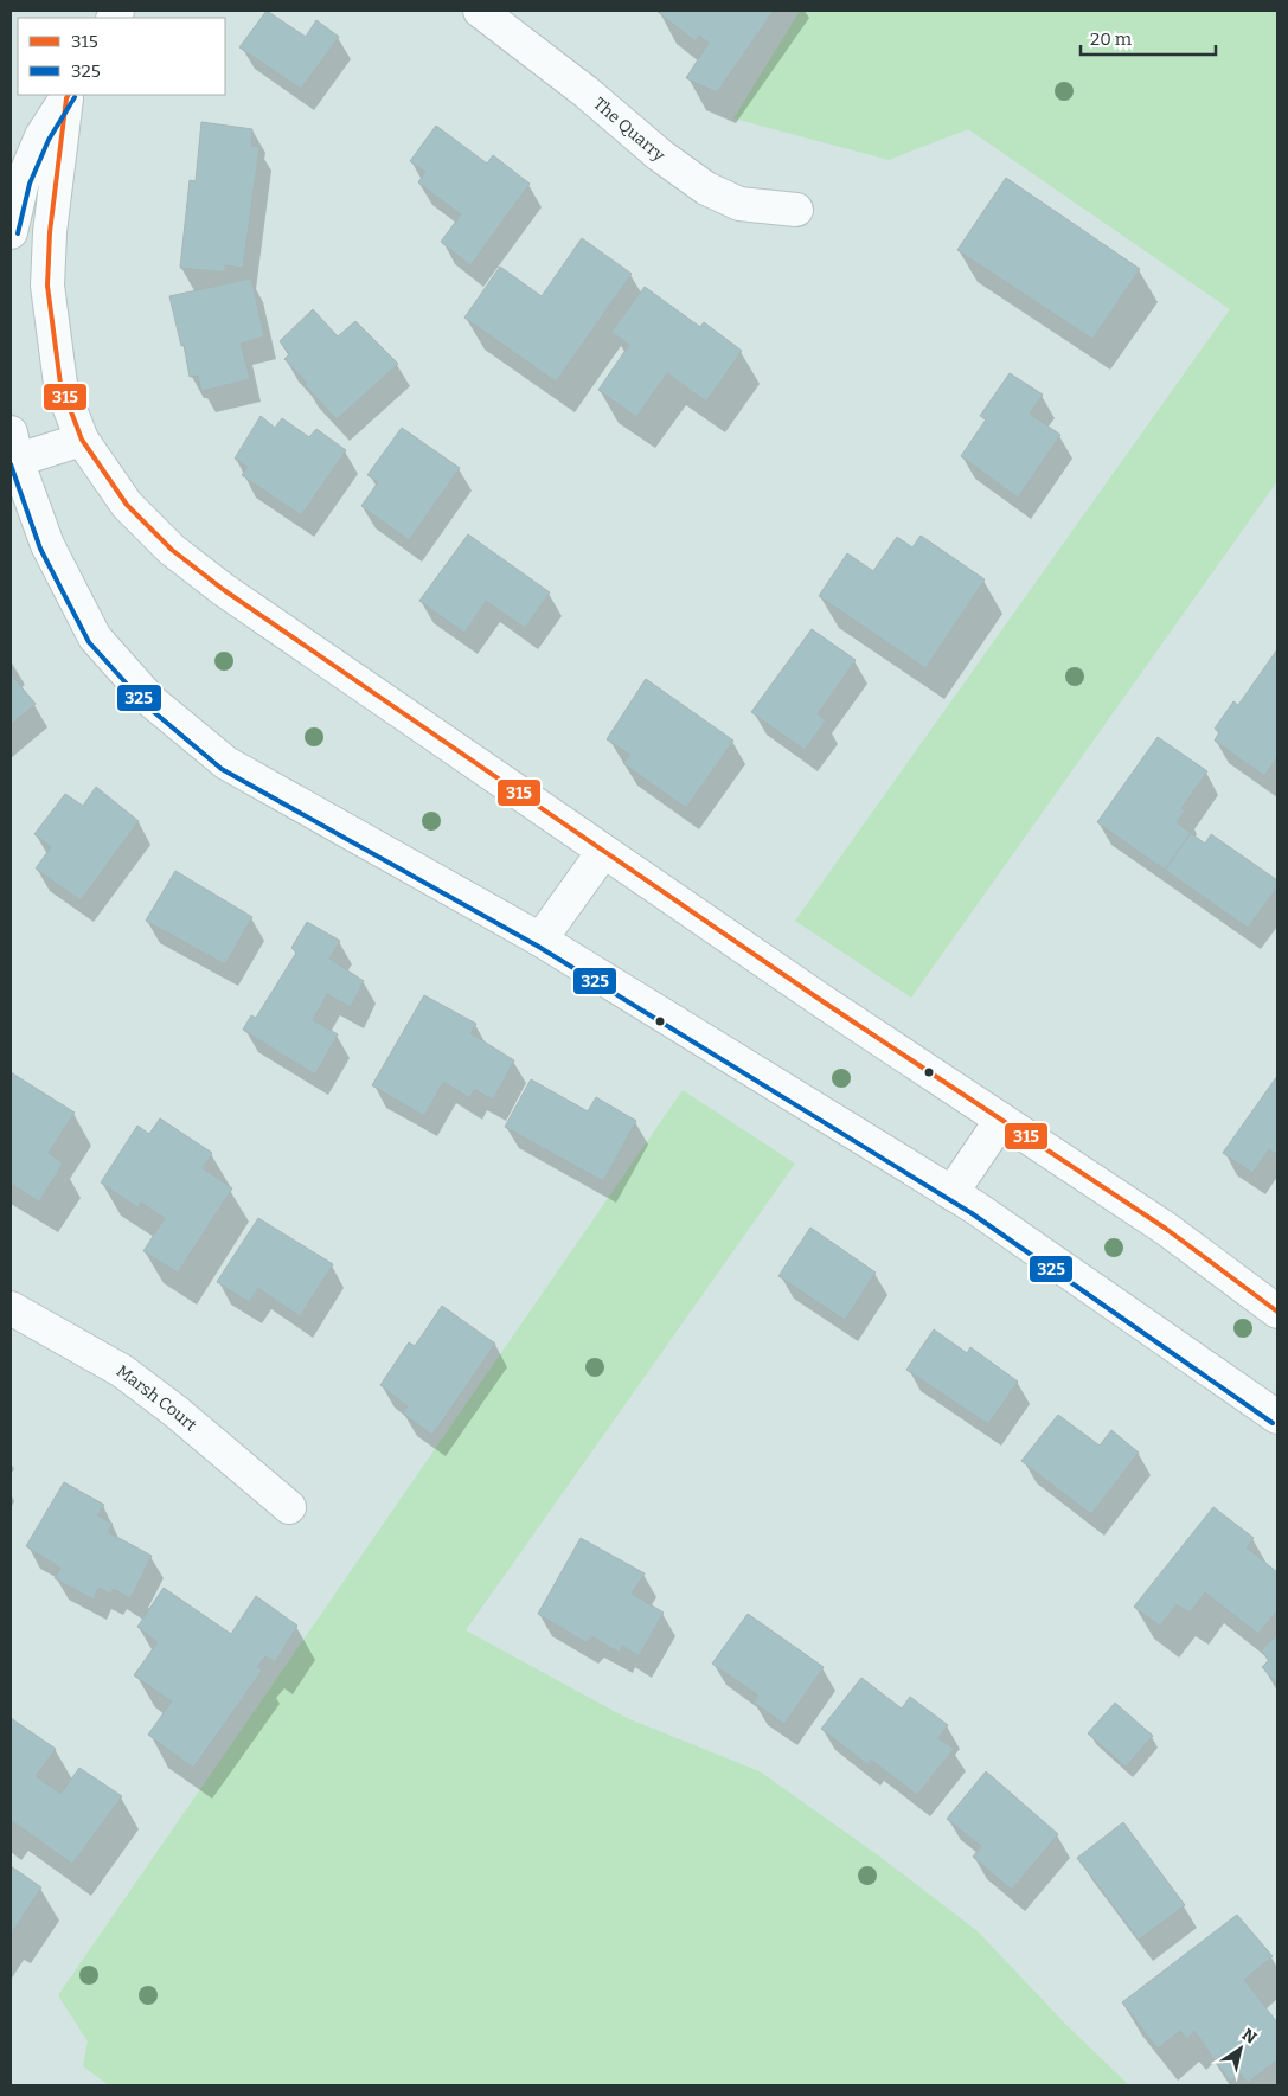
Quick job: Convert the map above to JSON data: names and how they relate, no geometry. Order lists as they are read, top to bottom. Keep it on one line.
{"streets":{"street":["The Quarry","Marsh Court"]},"lines":["transit line 315","transit line 325"],"legend":["315","325"],"scale_bar":"20 m","north":"top right"}
